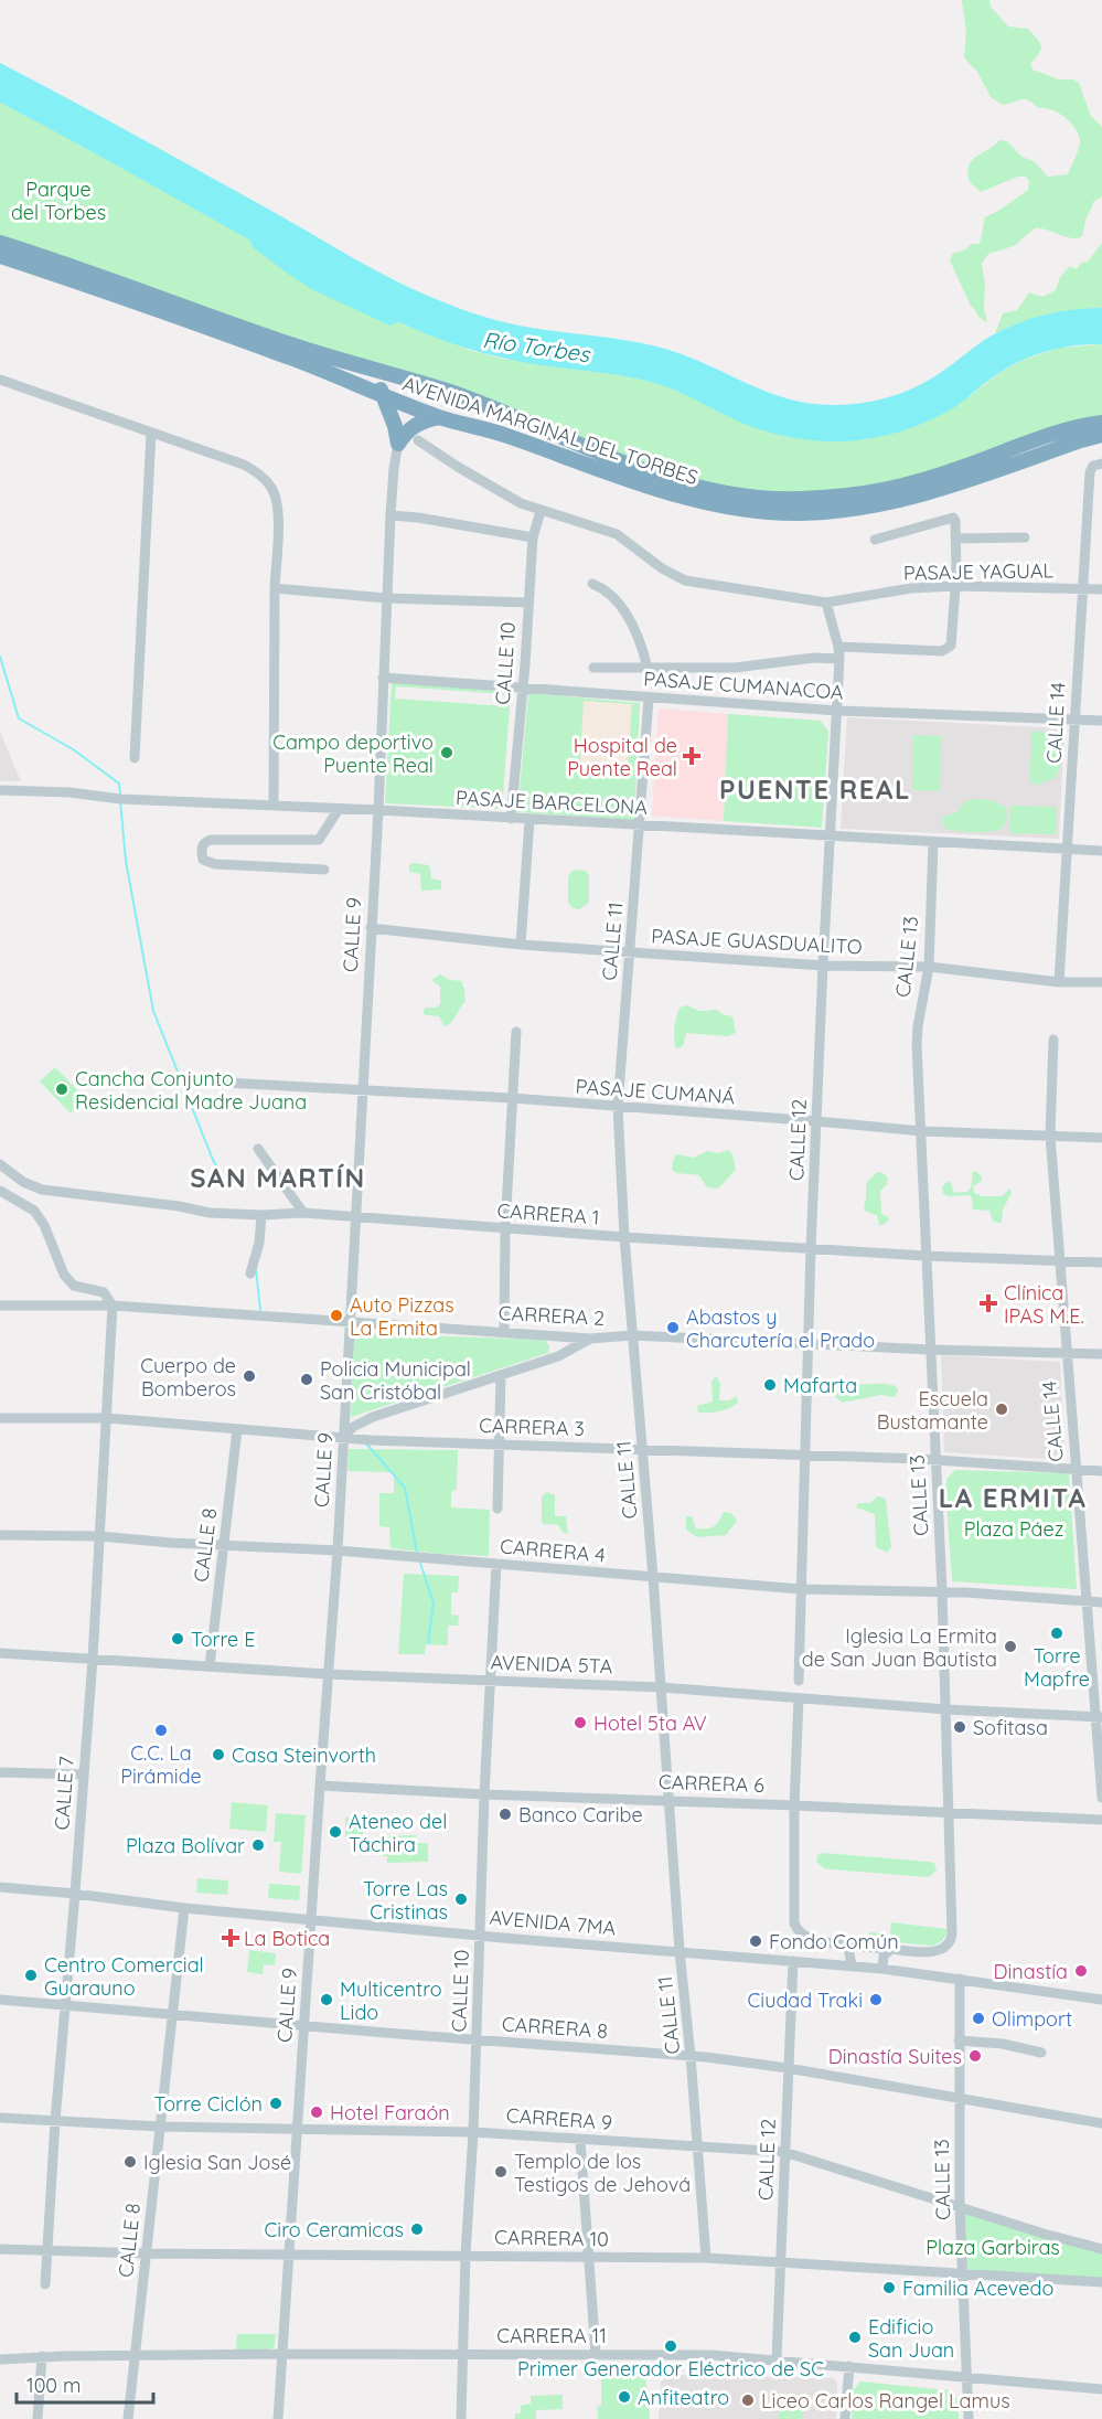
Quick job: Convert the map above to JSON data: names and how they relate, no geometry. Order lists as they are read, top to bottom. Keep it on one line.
{"streets":{"highway":["AVENIDA MARGINAL DEL TORBES"],"street":["PASAJE YAGUAL","CALLE 10","PASAJE CUMANACOA","CALLE 14","PASAJE BARCELONA","CALLE 9","CALLE 11","PASAJE GUASDUALITO","CALLE 13","PASAJE CUMANÁ","CALLE 12","CARRERA 1","CARRERA 2","CARRERA 3","CALLE 8","CARRERA 4","AVENIDA 5TA","CARRERA 6","CALLE 7","AVENIDA 7MA","CARRERA 8","CARRERA 9","CARRERA 10","CARRERA 11"]},"crossings":[["PASAJE YAGUAL","CALLE 10"],["PASAJE YAGUAL","CALLE 14"],["PASAJE YAGUAL","CALLE 12"],["CALLE 10","PASAJE CUMANACOA"],["CALLE 10","PASAJE BARCELONA"],["CALLE 10","CARRERA 4"],["CALLE 10","AVENIDA 5TA"],["CALLE 10","CARRERA 6"],["CALLE 10","AVENIDA 7MA"],["CALLE 10","CARRERA 8"],["CALLE 10","CARRERA 9"],["CALLE 10","CARRERA 10"],["CALLE 10","CARRERA 11"],["PASAJE CUMANACOA","CALLE 14"],["PASAJE CUMANACOA","CALLE 9"],["PASAJE CUMANACOA","CALLE 11"],["PASAJE CUMANACOA","CALLE 12"],["CALLE 14","PASAJE BARCELONA"],["CALLE 14","PASAJE GUASDUALITO"],["CALLE 14","PASAJE CUMANÁ"],["CALLE 14","CARRERA 1"],["CALLE 14","CARRERA 2"],["CALLE 14","CARRERA 3"],["CALLE 14","CARRERA 4"],["CALLE 14","AVENIDA 5TA"],["PASAJE BARCELONA","CALLE 9"],["PASAJE BARCELONA","CALLE 11"],["PASAJE BARCELONA","CALLE 13"],["PASAJE BARCELONA","CALLE 12"],["CALLE 9","PASAJE GUASDUALITO"],["CALLE 9","PASAJE CUMANÁ"],["CALLE 9","CARRERA 1"],["CALLE 9","CARRERA 2"],["CALLE 9","CARRERA 3"],["CALLE 9","CARRERA 4"],["CALLE 9","AVENIDA 5TA"],["CALLE 9","CARRERA 6"],["CALLE 9","AVENIDA 7MA"],["CALLE 9","CARRERA 8"],["CALLE 9","CARRERA 9"],["CALLE 9","CARRERA 10"],["CALLE 9","CARRERA 11"],["CALLE 11","PASAJE GUASDUALITO"],["CALLE 11","PASAJE CUMANÁ"],["CALLE 11","CARRERA 1"],["CALLE 11","CARRERA 2"],["CALLE 11","CARRERA 3"],["CALLE 11","CARRERA 4"],["CALLE 11","AVENIDA 5TA"],["CALLE 11","CARRERA 6"],["CALLE 11","AVENIDA 7MA"],["CALLE 11","CARRERA 8"],["CALLE 11","CARRERA 9"],["CALLE 11","CARRERA 10"],["PASAJE GUASDUALITO","CALLE 13"],["PASAJE GUASDUALITO","CALLE 12"],["CALLE 13","PASAJE CUMANÁ"],["CALLE 13","CARRERA 1"],["CALLE 13","CARRERA 2"],["CALLE 13","CARRERA 3"],["CALLE 13","CARRERA 4"],["CALLE 13","AVENIDA 5TA"],["CALLE 13","CARRERA 6"],["CALLE 13","AVENIDA 7MA"],["CALLE 13","CARRERA 8"],["CALLE 13","CARRERA 9"],["CALLE 13","CARRERA 10"],["CALLE 13","CARRERA 11"],["PASAJE CUMANÁ","CALLE 12"],["CALLE 12","CARRERA 1"],["CALLE 12","CARRERA 2"],["CALLE 12","CARRERA 3"],["CALLE 12","CARRERA 4"],["CALLE 12","AVENIDA 7MA"],["CALLE 12","CARRERA 8"],["CALLE 12","CARRERA 9"],["CALLE 12","CARRERA 10"],["CALLE 12","CARRERA 11"],["CARRERA 2","CALLE 7"],["CARRERA 3","CALLE 8"],["CARRERA 3","CALLE 7"],["CALLE 8","CARRERA 4"],["CALLE 8","AVENIDA 5TA"],["CALLE 8","AVENIDA 7MA"],["CALLE 8","CARRERA 8"],["CALLE 8","CARRERA 9"],["CALLE 8","CARRERA 10"],["CALLE 8","CARRERA 11"],["CARRERA 4","CALLE 7"],["AVENIDA 5TA","CALLE 7"],["CALLE 7","AVENIDA 7MA"],["CALLE 7","CARRERA 8"],["CALLE 7","CARRERA 9"],["CALLE 7","CARRERA 10"]],"districts":["PUENTE REAL","SAN MARTÍN","LA ERMITA"],"water":["Río Torbes"],"parks":["Parque del Torbes","Plaza Páez","Plaza Garbiras"],"places":{"other":["Campo deportivo Puente Real","Cancha Conjunto Residencial Madre Juana","Auto Pizzas La Ermita","Abastos y Charcutería el Prado","Cuerpo de Bomberos","Policia Municipal San Cristóbal","Mafarta","Escuela Bustamante","Torre Mapfre","Torre E","Iglesia La Ermita de San Juan Bautista","Hotel 5ta AV","Sofitasa","C.C. La Pirámide","Casa Steinvorth","Banco Caribe","Ateneo del Táchira","Plaza Bolívar","Torre Las Cristinas","Fondo Común","Dinastía","Centro Comercial Guarauno","Multicentro Lido","Ciudad Traki","Olimport","Dinastía Suites","Torre Ciclón","Hotel Faraón","Iglesia San José","Templo de los Testigos de Jehová","Ciro Ceramicas","Familia Acevedo","Edificio San Juan","Primer Generador Eléctrico de SC","Anfiteatro","Liceo Carlos Rangel Lamus"],"health":["Hospital de Puente Real","Clínica IPAS M.E.","La Botica"]},"scale_bar":"100 m"}
